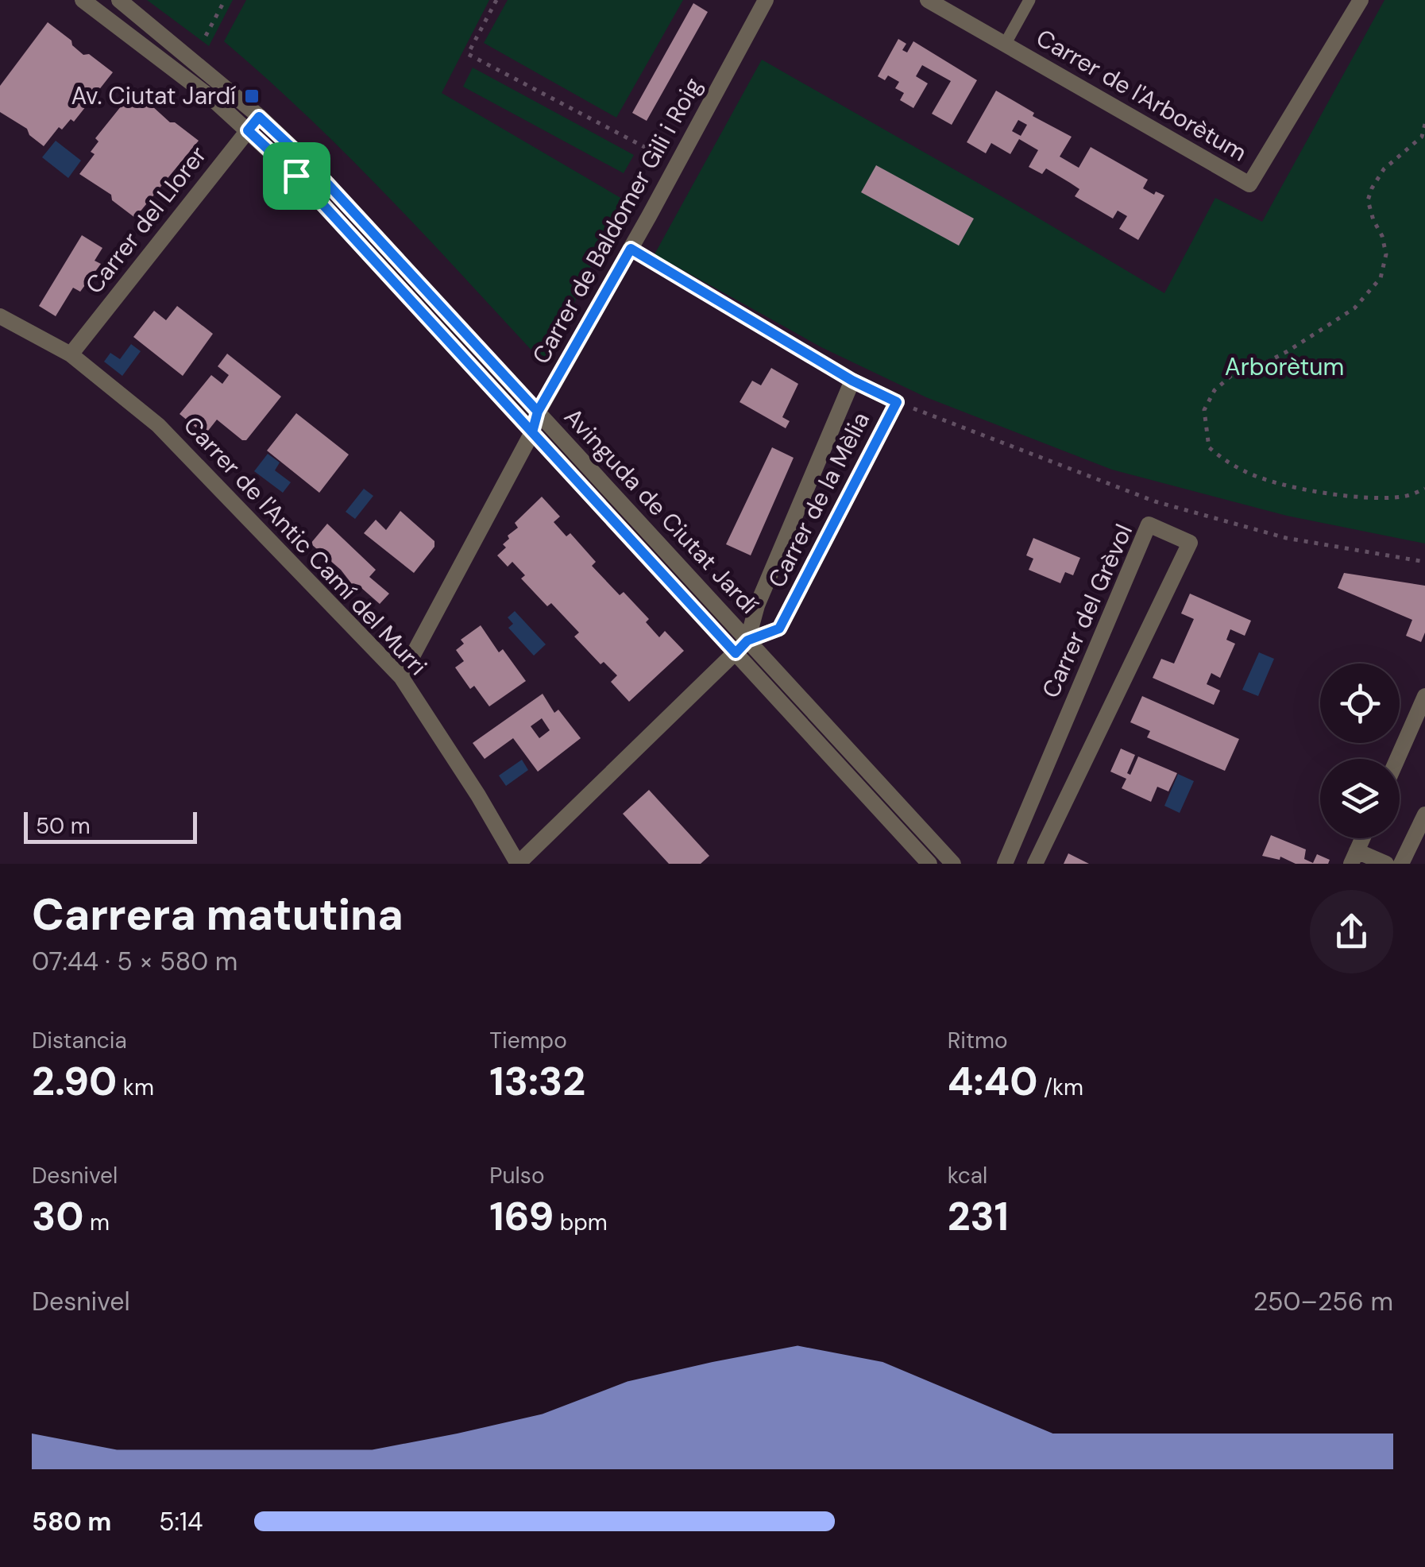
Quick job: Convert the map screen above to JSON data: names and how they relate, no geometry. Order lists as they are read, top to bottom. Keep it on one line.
{"streets":{"street":["Carrer de l'Arborètum","Carrer del Llorer","Carrer de Baldomer Gili i Roig","Carrer de la Mèlia","Avinguda de Ciutat Jardí","Carrer de l'Antic Camí del Murri","Carrer del Grèvol"]},"crossings":[["Carrer del Llorer","Avinguda de Ciutat Jardí"],["Carrer del Llorer","Carrer de l'Antic Camí del Murri"],["Carrer de Baldomer Gili i Roig","Avinguda de Ciutat Jardí"],["Carrer de Baldomer Gili i Roig","Carrer de l'Antic Camí del Murri"],["Carrer de la Mèlia","Avinguda de Ciutat Jardí"],["Carrer de la Mèlia","Carrer de l'Antic Camí del Murri"]],"parks":["Arborètum"],"places":{"transit":["Av. Ciutat Jardí"]},"scale_bar":"50 m","page":{"scale":"50 m","heading":["Carrera matutina","07:44 · 5 × 580 m"],"stats":[["Distancia","2.90 km"],["Tiempo","13:32"],["Ritmo","4:40 /km"],["Desnivel","30 m"],["Pulso","169 bpm"],["kcal","231"]],"chart":["Desnivel","250–256 m"],"list":[{"name":"580 m","note":"5:14"}]}}
